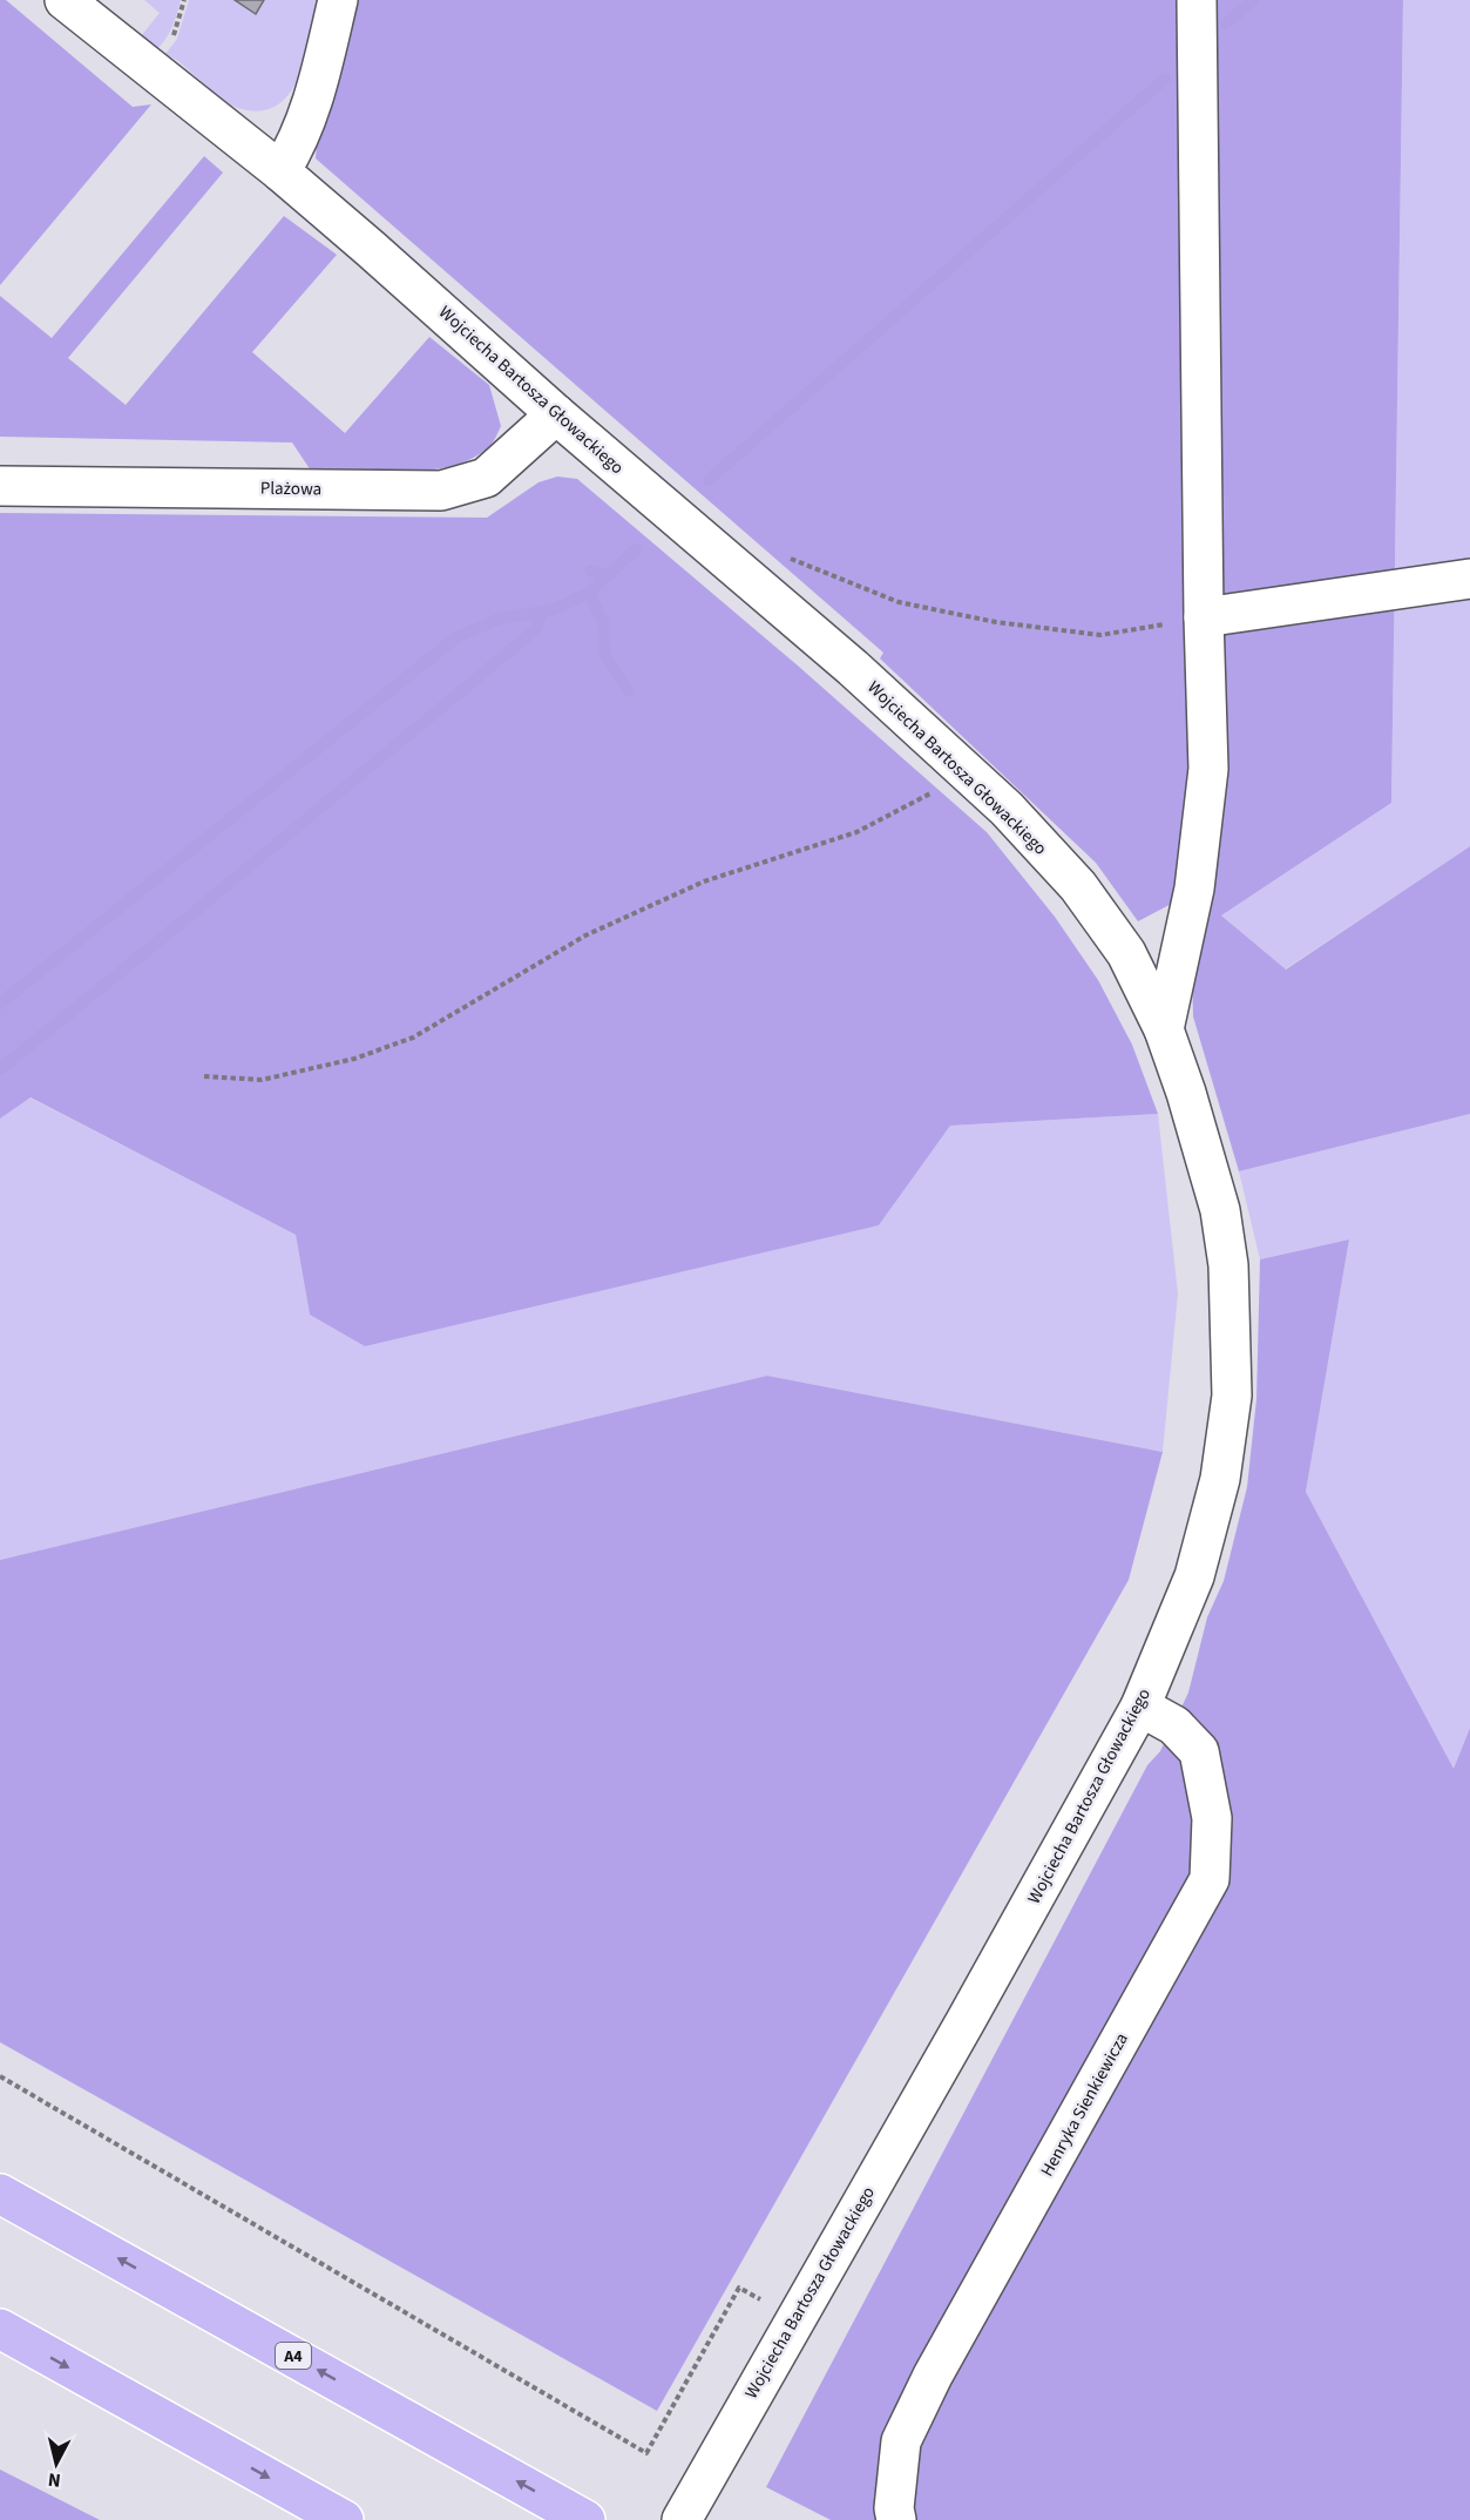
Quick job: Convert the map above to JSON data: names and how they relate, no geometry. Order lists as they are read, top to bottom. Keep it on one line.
{"streets":{"highway":["A4"],"street":["Wojciecha Bartosza Głowackiego","Plażowa","Henryka Sienkiewicza"]},"crossings":[["Wojciecha Bartosza Głowackiego","Plażowa"],["Wojciecha Bartosza Głowackiego","Henryka Sienkiewicza"]],"north":"bottom"}
